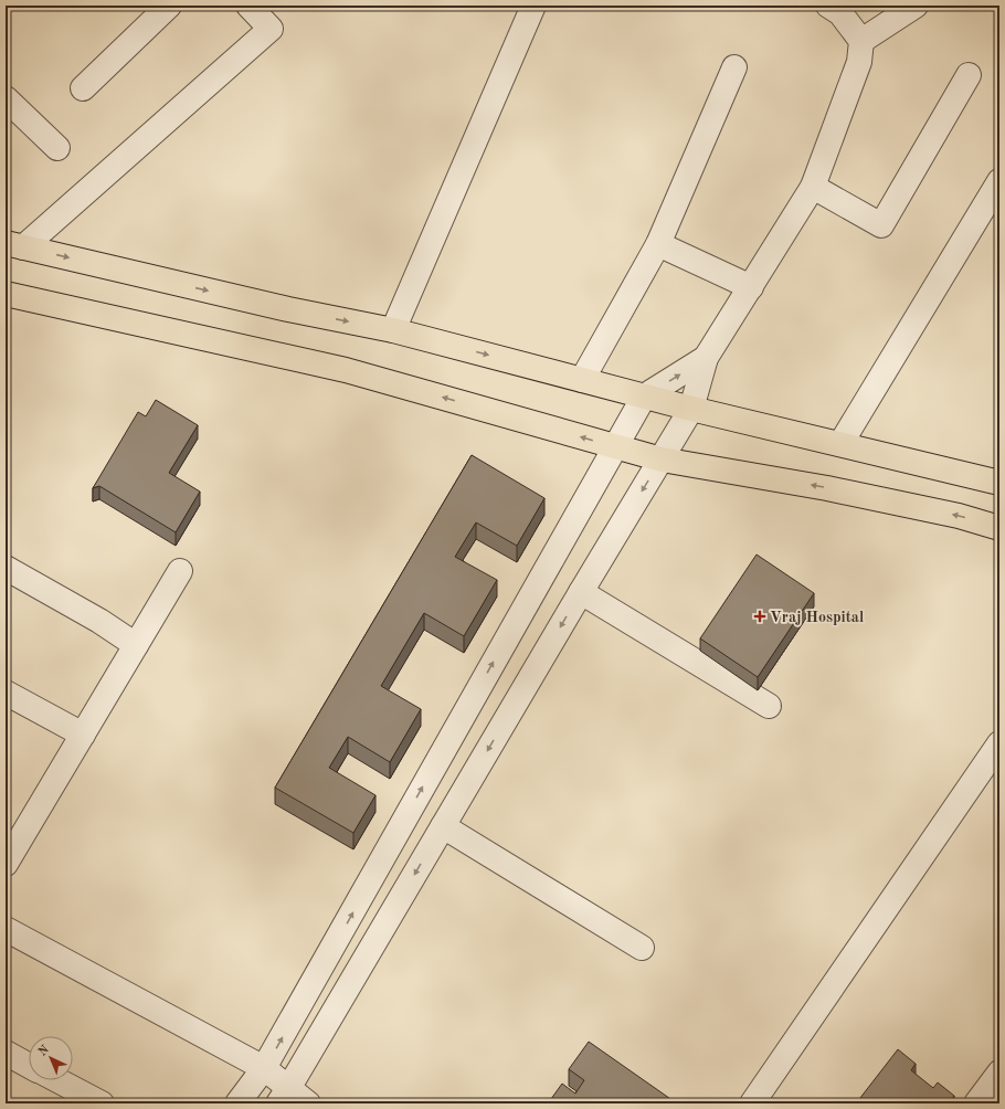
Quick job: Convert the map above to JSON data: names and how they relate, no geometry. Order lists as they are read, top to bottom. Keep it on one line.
{"places":{"health":["Vraj Hospital"]},"north":"top left"}
